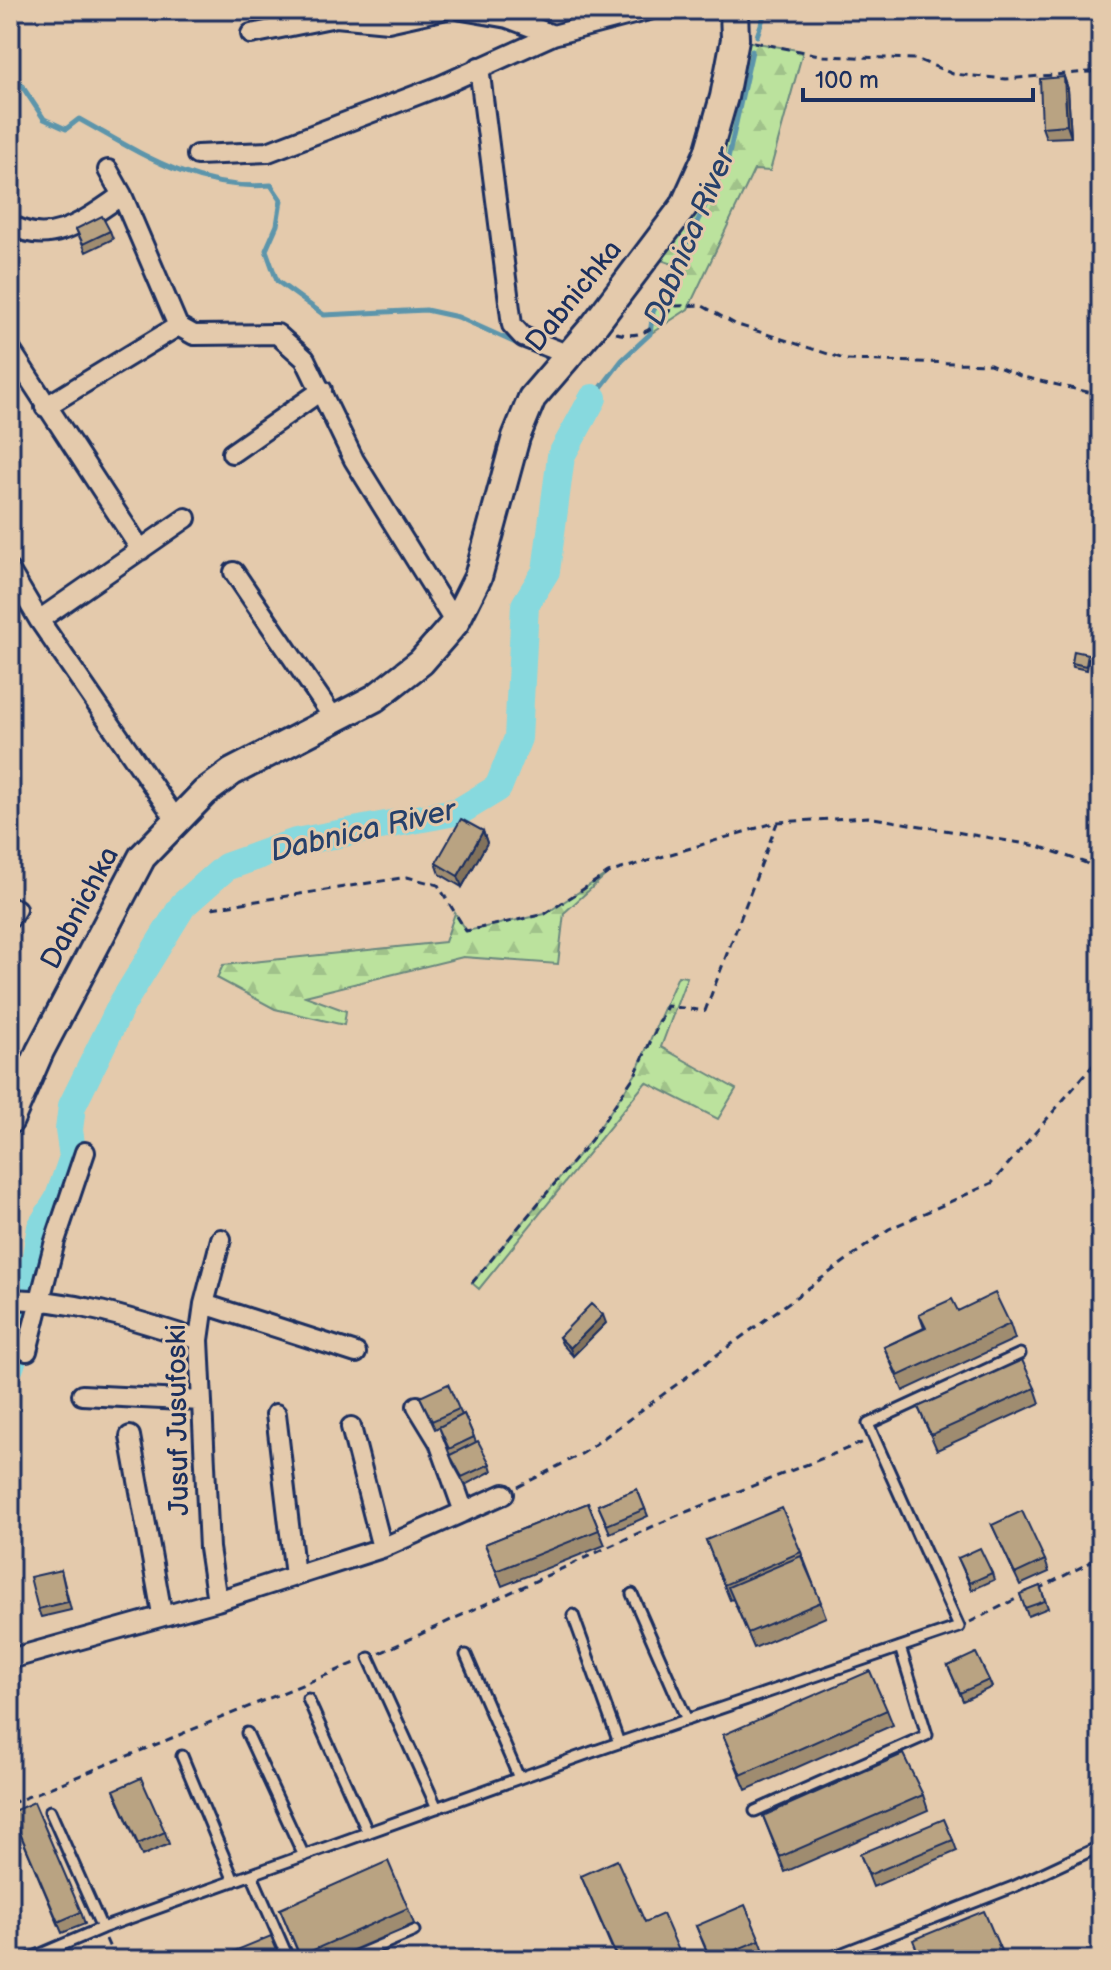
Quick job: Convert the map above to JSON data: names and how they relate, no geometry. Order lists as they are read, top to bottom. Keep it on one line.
{"streets":{"street":["Dabnichka","Jusuf Jusufoski"]},"water":["Dabnica River"],"scale_bar":"100 m"}
